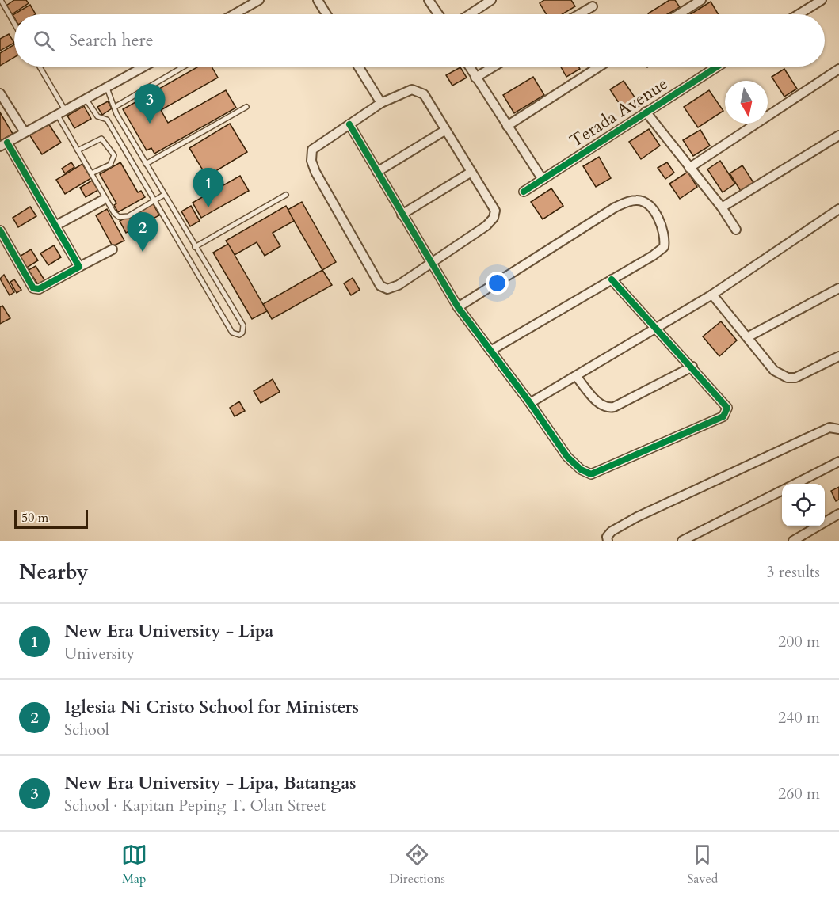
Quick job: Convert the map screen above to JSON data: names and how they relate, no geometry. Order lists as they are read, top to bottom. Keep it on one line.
{"streets":{"street":["Terada Avenue"]},"scale_bar":"50 m","north":"bottom","page":{"search":"Search here","pins":["3","1","2"],"scale":"50 m","heading":["Nearby","3 results"],"list":[{"mark":"1","name":"New Era University - Lipa","note":"University","value":"200 m"},{"mark":"2","name":"Iglesia Ni Cristo School for Ministers","note":"School","value":"240 m"},{"mark":"3","name":"New Era University - Lipa, Batangas","note":"School · Kapitan Peping T. Olan Street","value":"260 m"}],"nav":["Map","Directions","Saved"]}}
